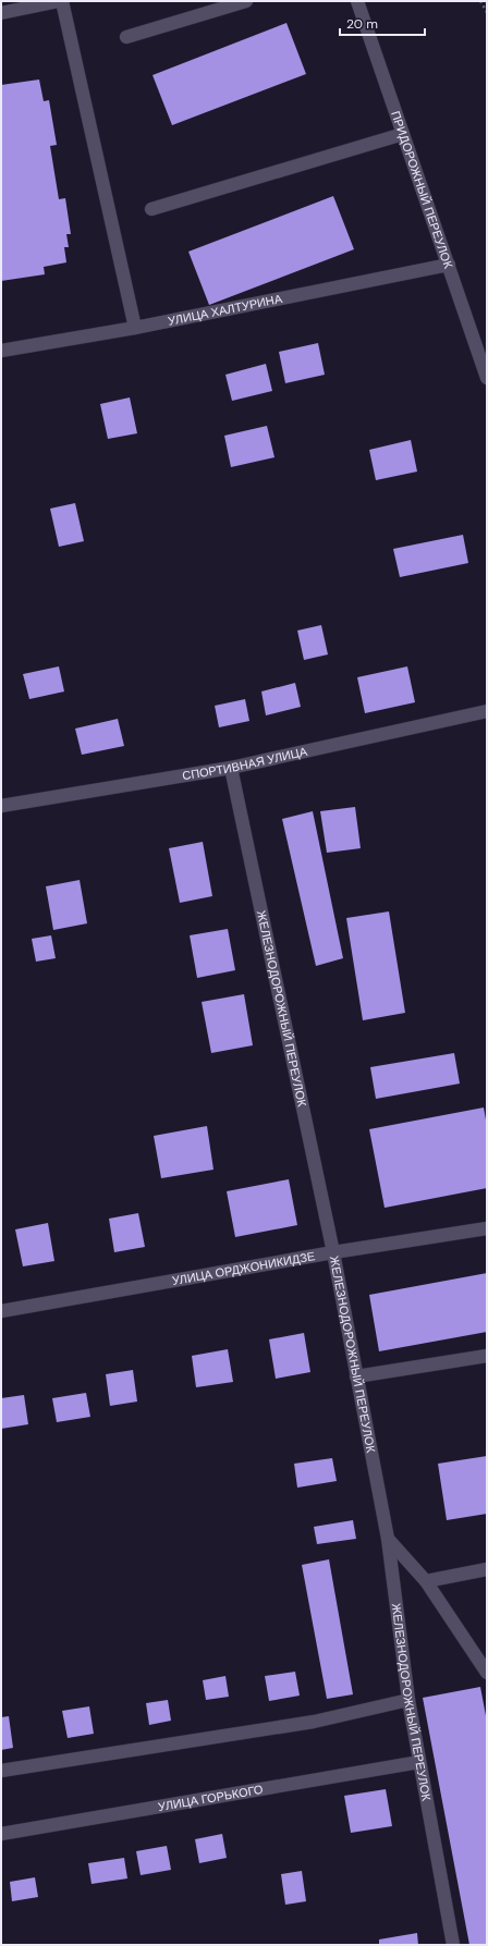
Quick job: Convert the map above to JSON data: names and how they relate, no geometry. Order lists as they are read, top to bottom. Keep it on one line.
{"streets":{"street":["ПРИДОРОЖНЫЙ ПЕРЕУЛОК","УЛИЦА ХАЛТУРИНА","СПОРТИВНАЯ УЛИЦА","ЖЕЛЕЗНОДОРОЖНЫЙ ПЕРЕУЛОК","УЛИЦА ОРДЖОНИКИДЗЕ","УЛИЦА ГОРЬКОГО"]},"crossings":[["ПРИДОРОЖНЫЙ ПЕРЕУЛОК","УЛИЦА ХАЛТУРИНА"],["СПОРТИВНАЯ УЛИЦА","ЖЕЛЕЗНОДОРОЖНЫЙ ПЕРЕУЛОК"],["ЖЕЛЕЗНОДОРОЖНЫЙ ПЕРЕУЛОК","УЛИЦА ОРДЖОНИКИДЗЕ"],["ЖЕЛЕЗНОДОРОЖНЫЙ ПЕРЕУЛОК","УЛИЦА ГОРЬКОГО"]],"scale_bar":"20 m"}
